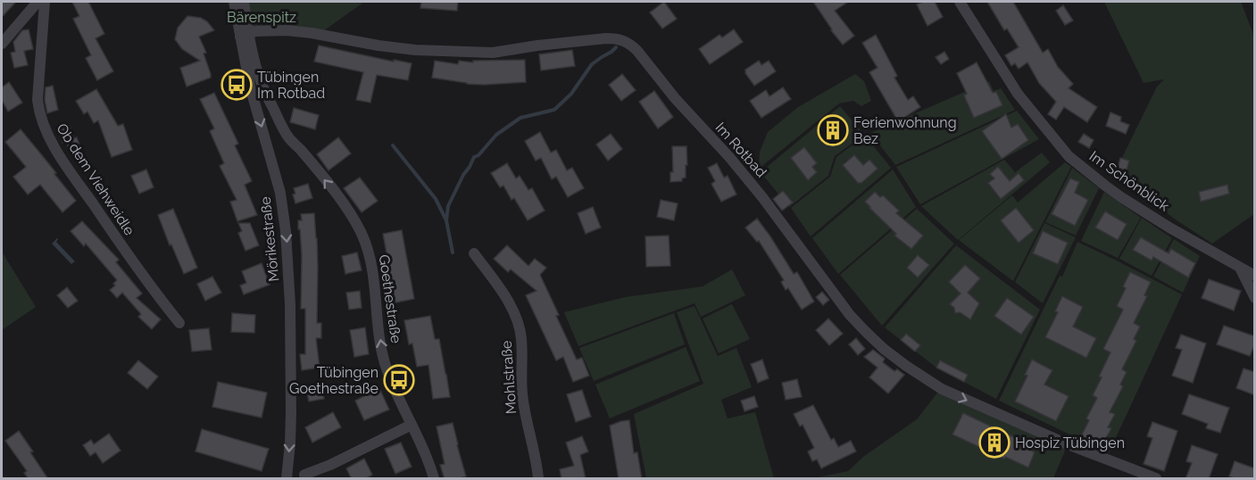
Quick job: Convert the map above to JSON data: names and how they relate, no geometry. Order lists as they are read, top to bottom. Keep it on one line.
{"streets":{"street":["Im Rotbad","Ob dem Viehweidle","Im Schönblick","Mörikestraße","Goethestraße","Mohlstraße"]},"crossings":[["Im Rotbad","Mörikestraße"],["Im Rotbad","Goethestraße"],["Mörikestraße","Goethestraße"]],"one_way":["Im Rotbad","Mörikestraße","Goethestraße"],"parks":["Bärenspitz"],"places":{"bus stop":["Tübingen Im Rotbad","Tübingen Goethestraße"],"building":["Ferienwohnung Bez","Hospiz Tübingen"]}}
